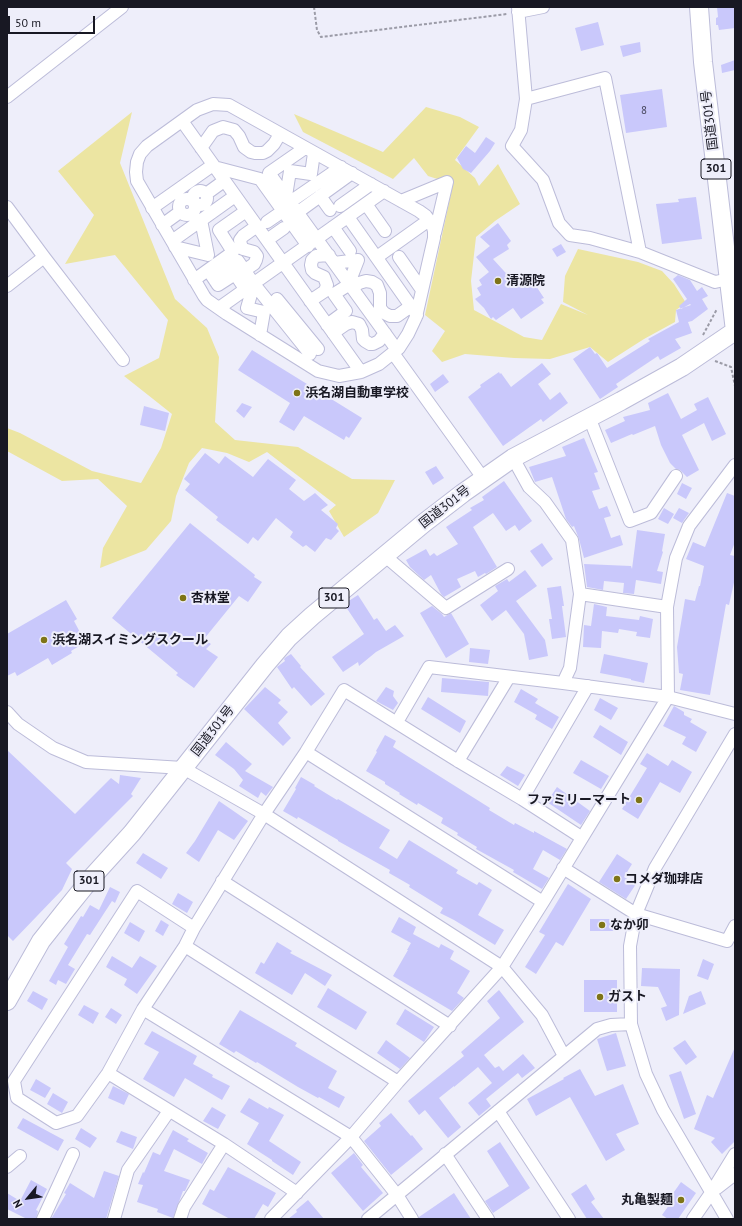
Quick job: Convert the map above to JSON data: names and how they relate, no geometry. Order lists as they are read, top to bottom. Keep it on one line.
{"streets":{"highway":["国道301号","301"]},"places":["清源院","浜名湖自動車学校","杏林堂","浜名湖スイミングスクール","ファミリーマート","コメダ珈琲店","なか卯","ガスト","丸亀製麺"],"house_numbers":["8"],"scale_bar":"50 m","north":"bottom left"}
